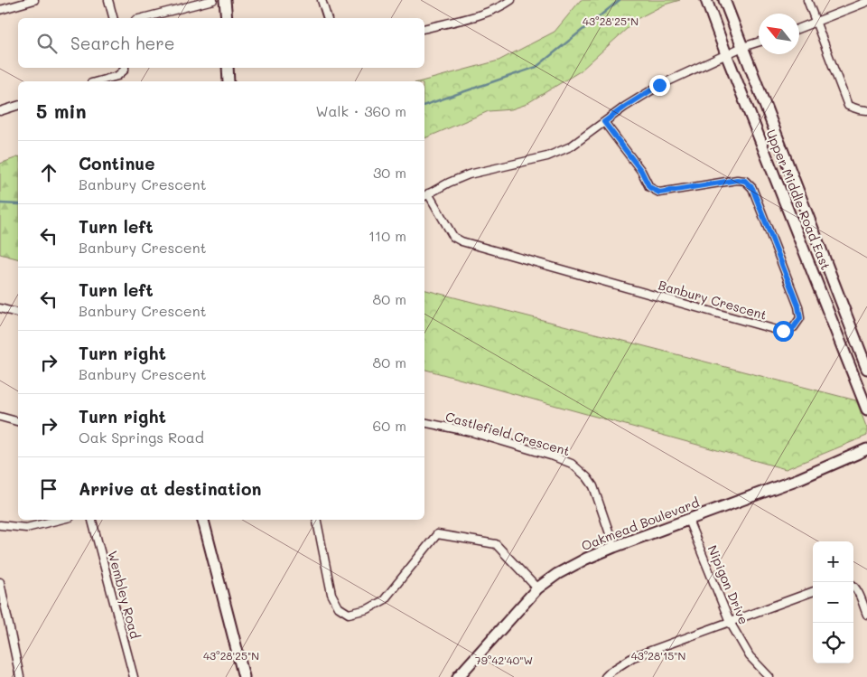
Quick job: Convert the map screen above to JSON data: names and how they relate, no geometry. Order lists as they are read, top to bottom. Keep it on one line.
{"streets":{"main road":["Upper Middle Road East","Oakmead Boulevard"],"street":["Banbury Crescent","Castlefield Crescent","Nipigon Drive","Wembley Road"]},"crossings":[["Castlefield Crescent","Oakmead Boulevard"],["Oakmead Boulevard","Nipigon Drive"]],"north":"top left","page":{"search":"Search here","heading":["5 min","Walk · 360 m"],"list":[["Continue","Banbury Crescent","30 m"],["Turn left","Banbury Crescent","110 m"],["Turn left","Banbury Crescent","80 m"],["Turn right","Banbury Crescent","80 m"],["Turn right","Oak Springs Road","60 m"],"Arrive at destination"],"map_buttons":["+","−"]},"coordinates":["43°28'25\"N","43°28'15\"N","79°42'40\"W"]}
